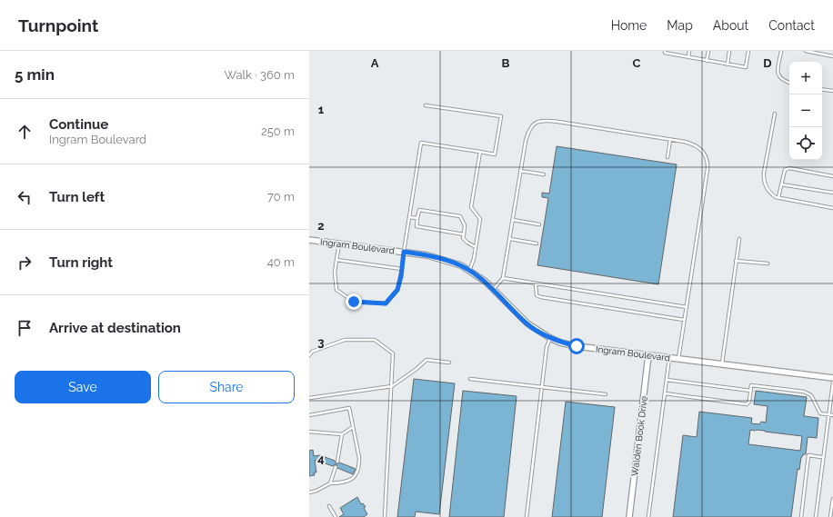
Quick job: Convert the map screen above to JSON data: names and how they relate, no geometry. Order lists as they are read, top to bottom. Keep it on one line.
{"streets":{"street":["Ingram Boulevard","Walden Book Drive"]},"crossings":[["Ingram Boulevard","Walden Book Drive"]],"page":{"header":"Turnpoint","nav":["Home","Map","About","Contact"],"heading":["5 min","Walk · 360 m"],"map_buttons":["+","−"],"list":[["Continue","Ingram Boulevard","250 m"],["Turn left","70 m"],["Turn right","40 m"],"Arrive at destination"],"buttons":["Save","Share"]},"grid":{"columns":["A","B","C","D"],"rows":["1","2","3","4"]}}
